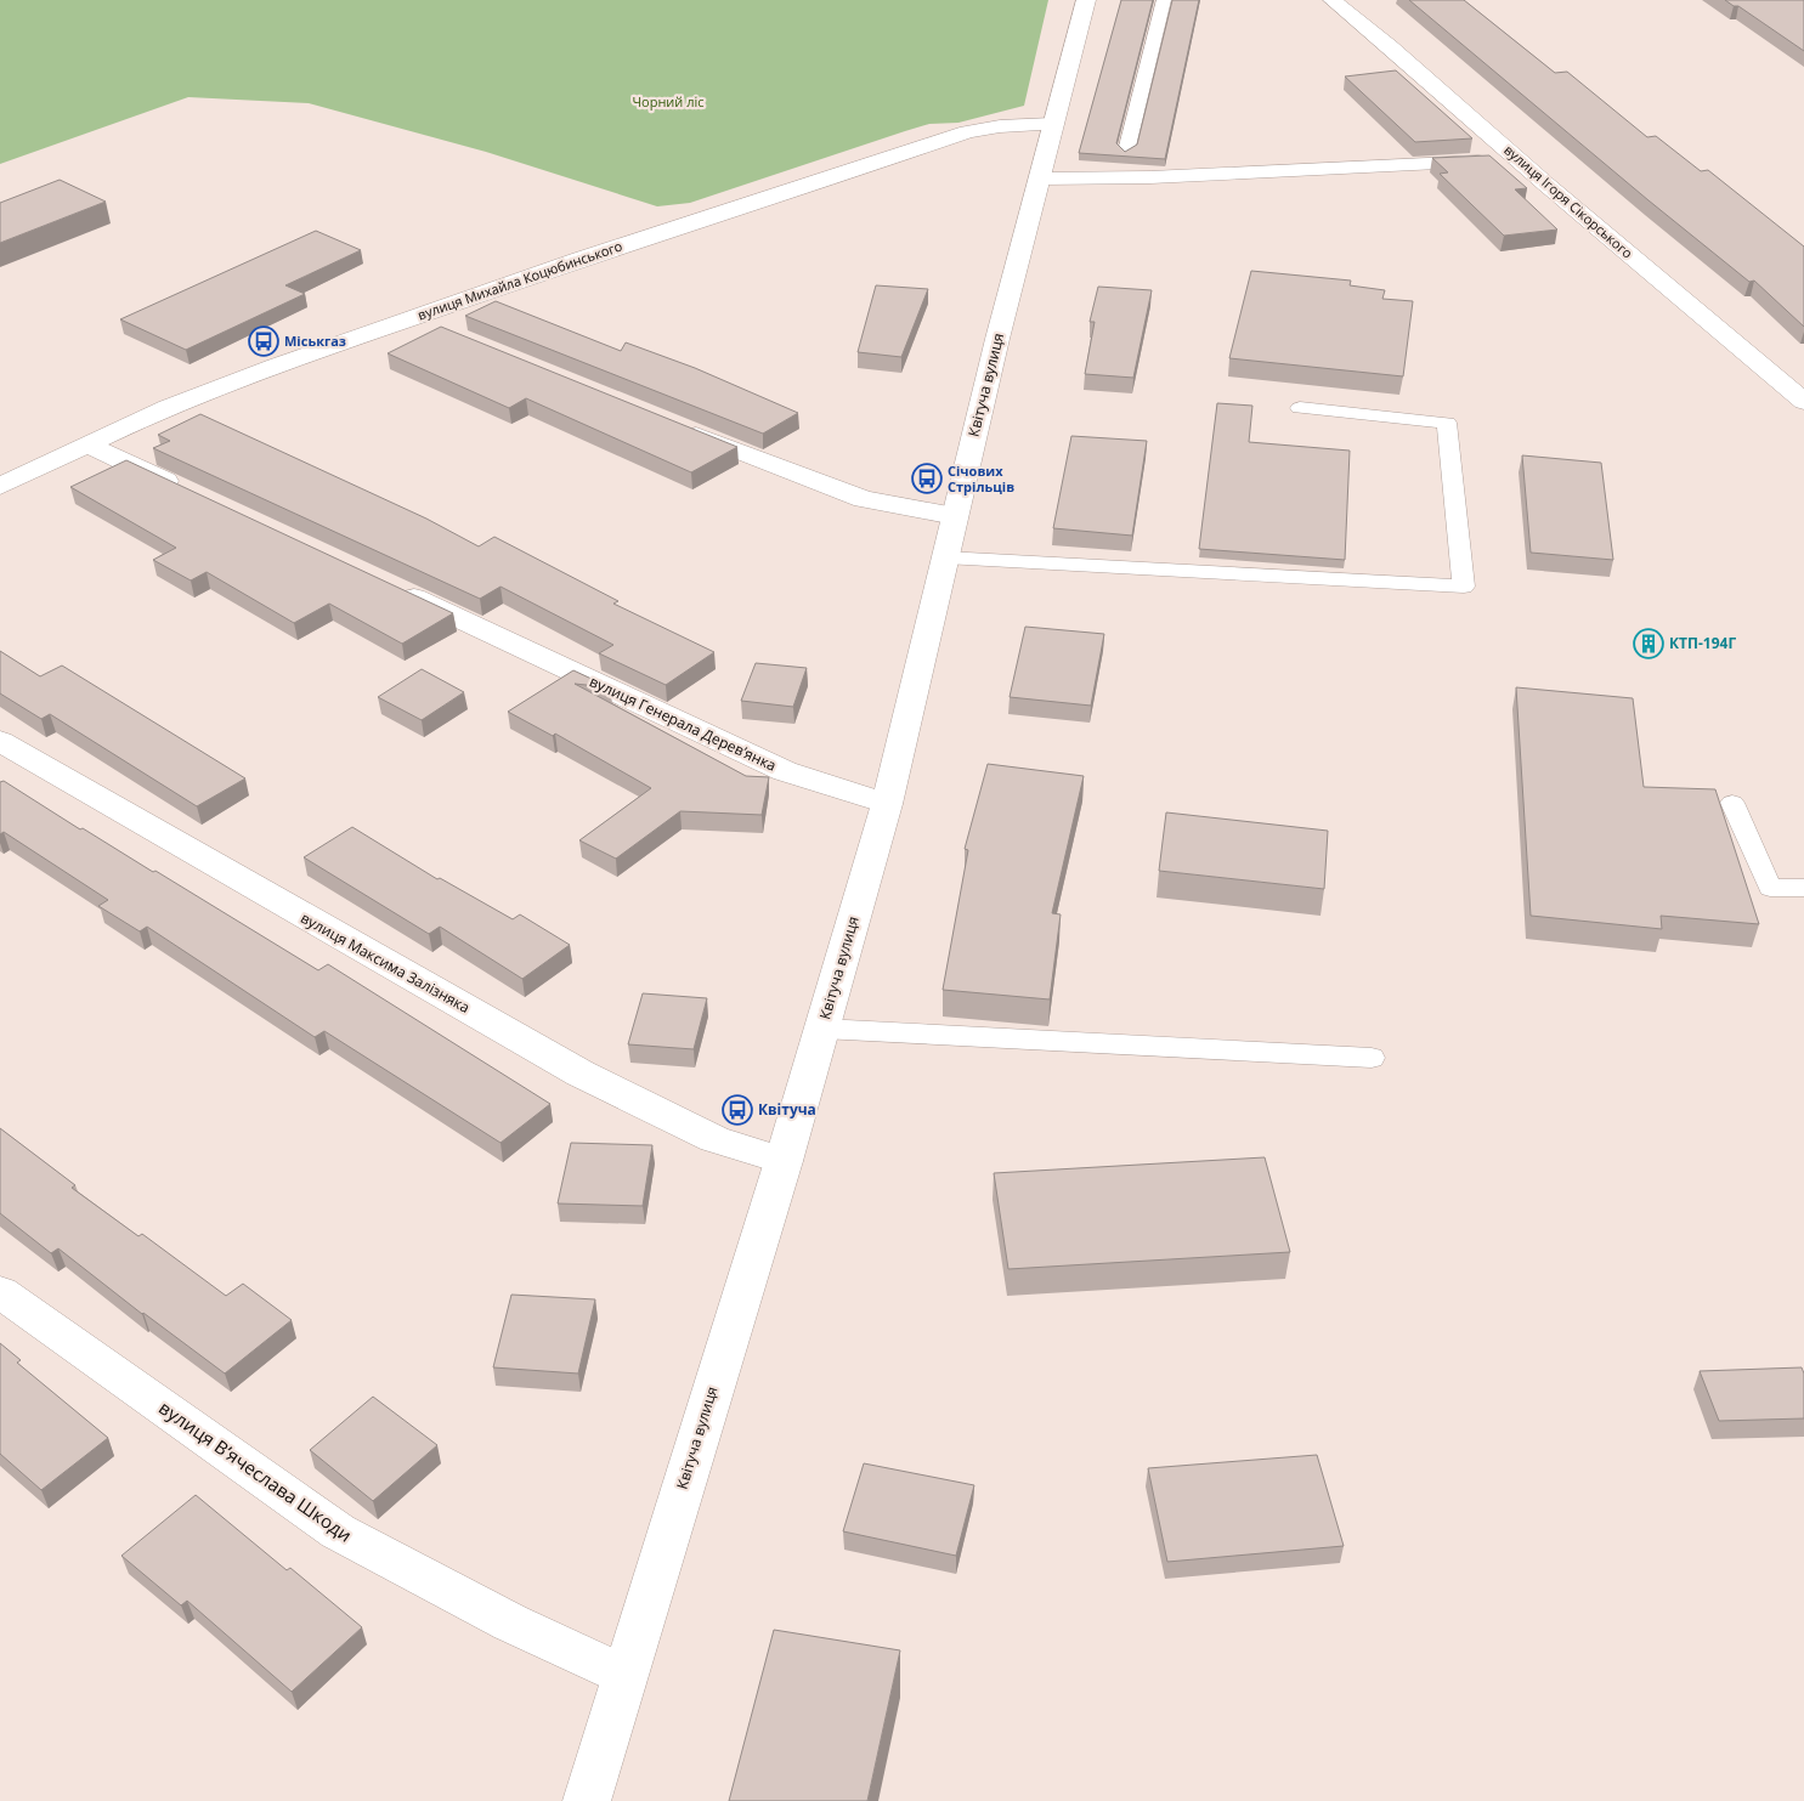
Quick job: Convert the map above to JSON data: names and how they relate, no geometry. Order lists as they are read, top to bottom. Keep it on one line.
{"streets":{"street":["вулиця Ігоря Сікорського","вулиця Михайла Коцюбинського","Квітуча вулиця","вулиця Генерала Деревʼянка","вулиця Максима Залізняка","вулиця Вʼячеслава Шкоди"]},"crossings":[["вулиця Михайла Коцюбинського","Квітуча вулиця"],["Квітуча вулиця","вулиця Генерала Деревʼянка"],["Квітуча вулиця","вулиця Максима Залізняка"],["Квітуча вулиця","вулиця Вʼячеслава Шкоди"]],"parks":["Чорний ліс"],"places":{"bus stop":["Міськгаз","Січових Стрільців","Квітуча"],"building":["КТП-194Г"]}}
